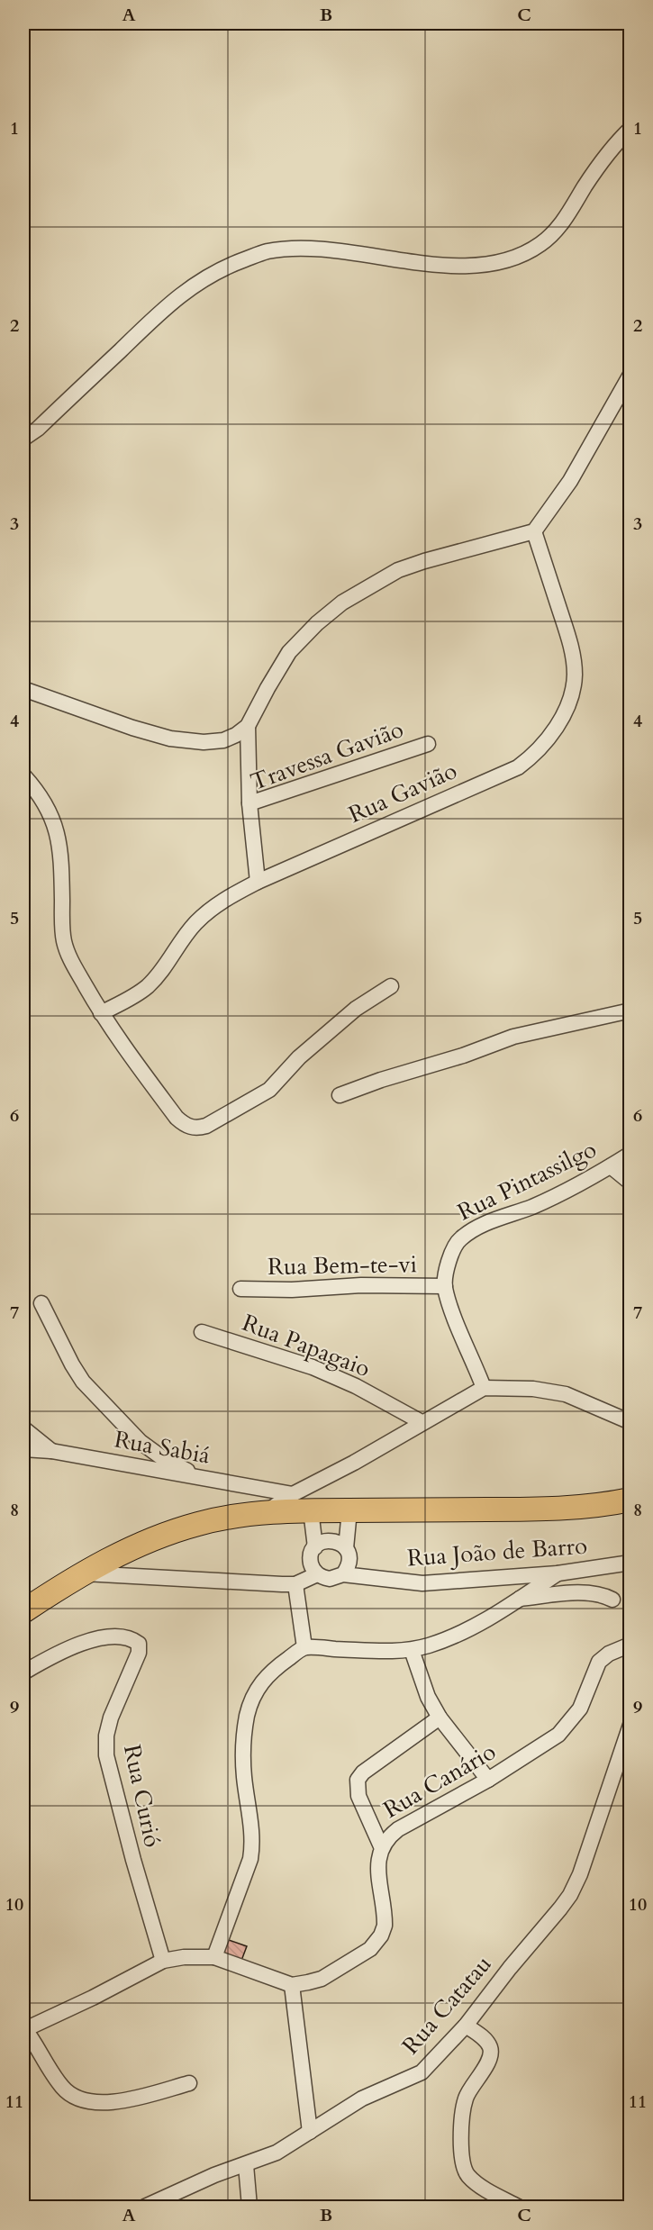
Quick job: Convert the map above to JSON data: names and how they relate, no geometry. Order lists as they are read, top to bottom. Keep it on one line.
{"streets":{"street":["Travessa Gavião","Rua Gavião","Rua Pintassilgo","Rua Bem-te-vi","Rua Papagaio","Rua Sabiá","Rua João de Barro","Rua Canário","Rua Curió","Rua Catatau"]},"crossings":[["Travessa Gavião","Rua Gavião"],["Rua Pintassilgo","Rua Bem-te-vi"]],"grid":{"columns":["A","B","C"],"rows":["1","2","3","4","5","6","7","8","9","10","11"]}}
